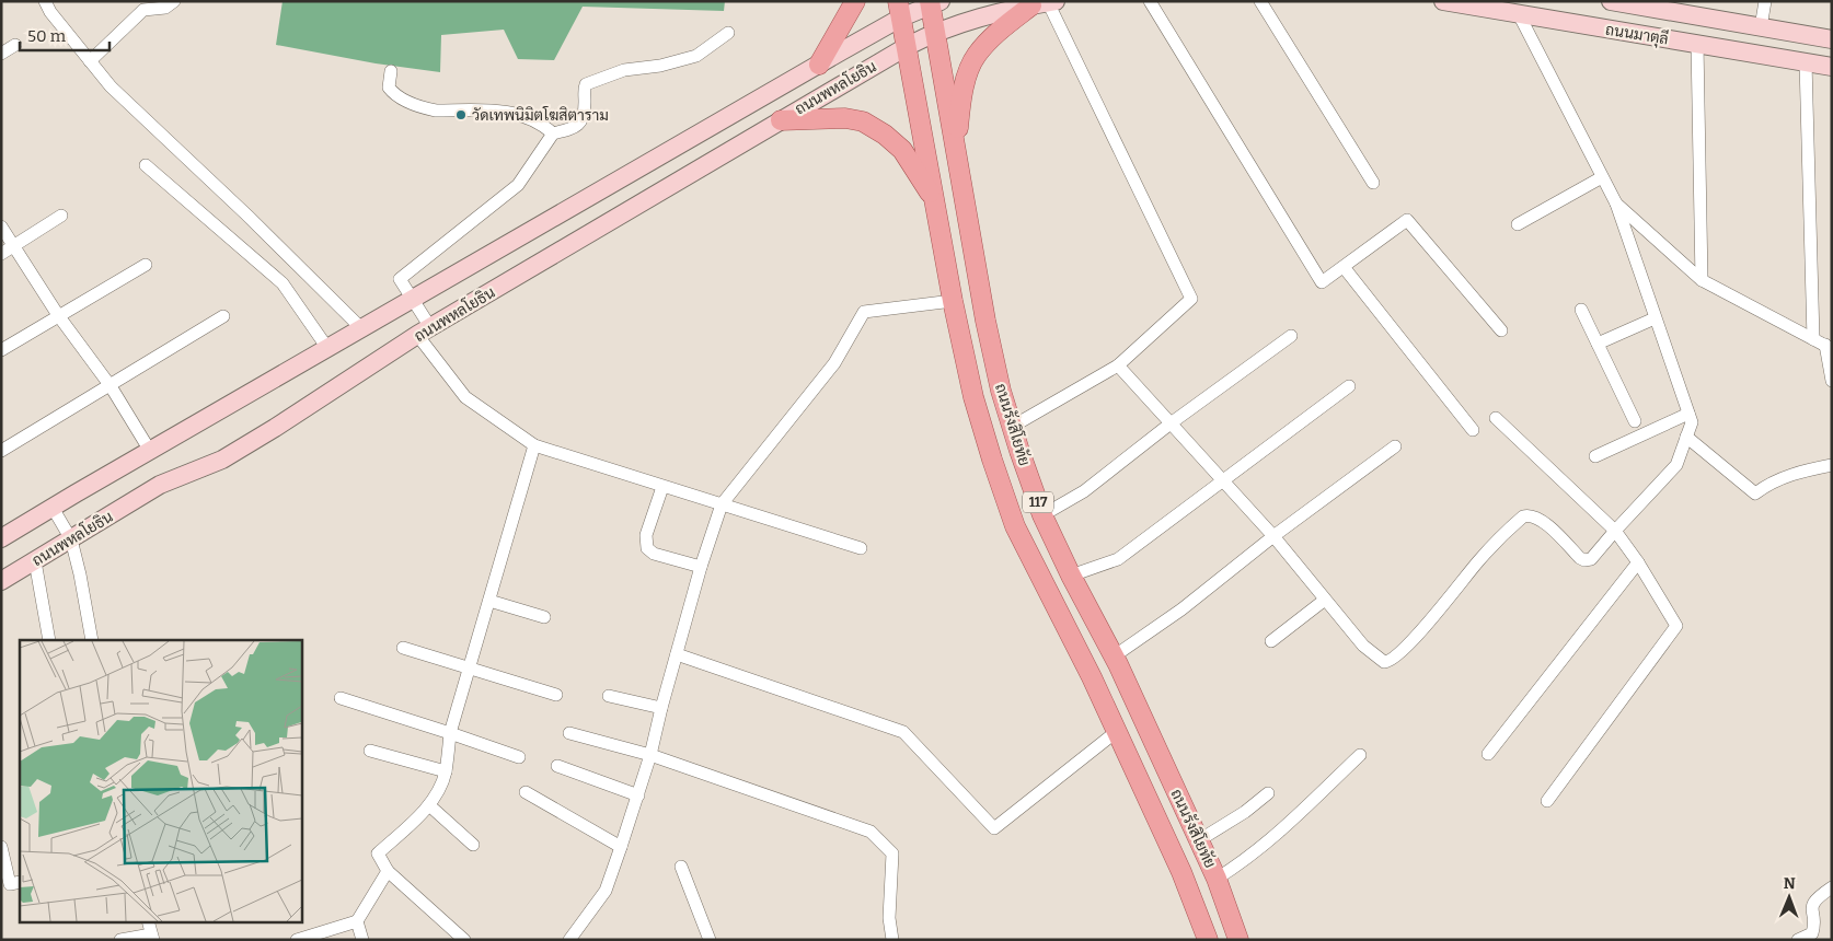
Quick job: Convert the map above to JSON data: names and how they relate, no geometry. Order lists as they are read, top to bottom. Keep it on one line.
{"streets":{"main road":["ถนนมาตุลี","ถนนพหลโยธิน","ถนนรังสิโยทัย","117"]},"crossings":[["ถนนพหลโยธิน","ถนนรังสิโยทัย"]],"places":["วัดเทพนิมิตโฆสิตาราม"],"scale_bar":"50 m","north":"top"}
